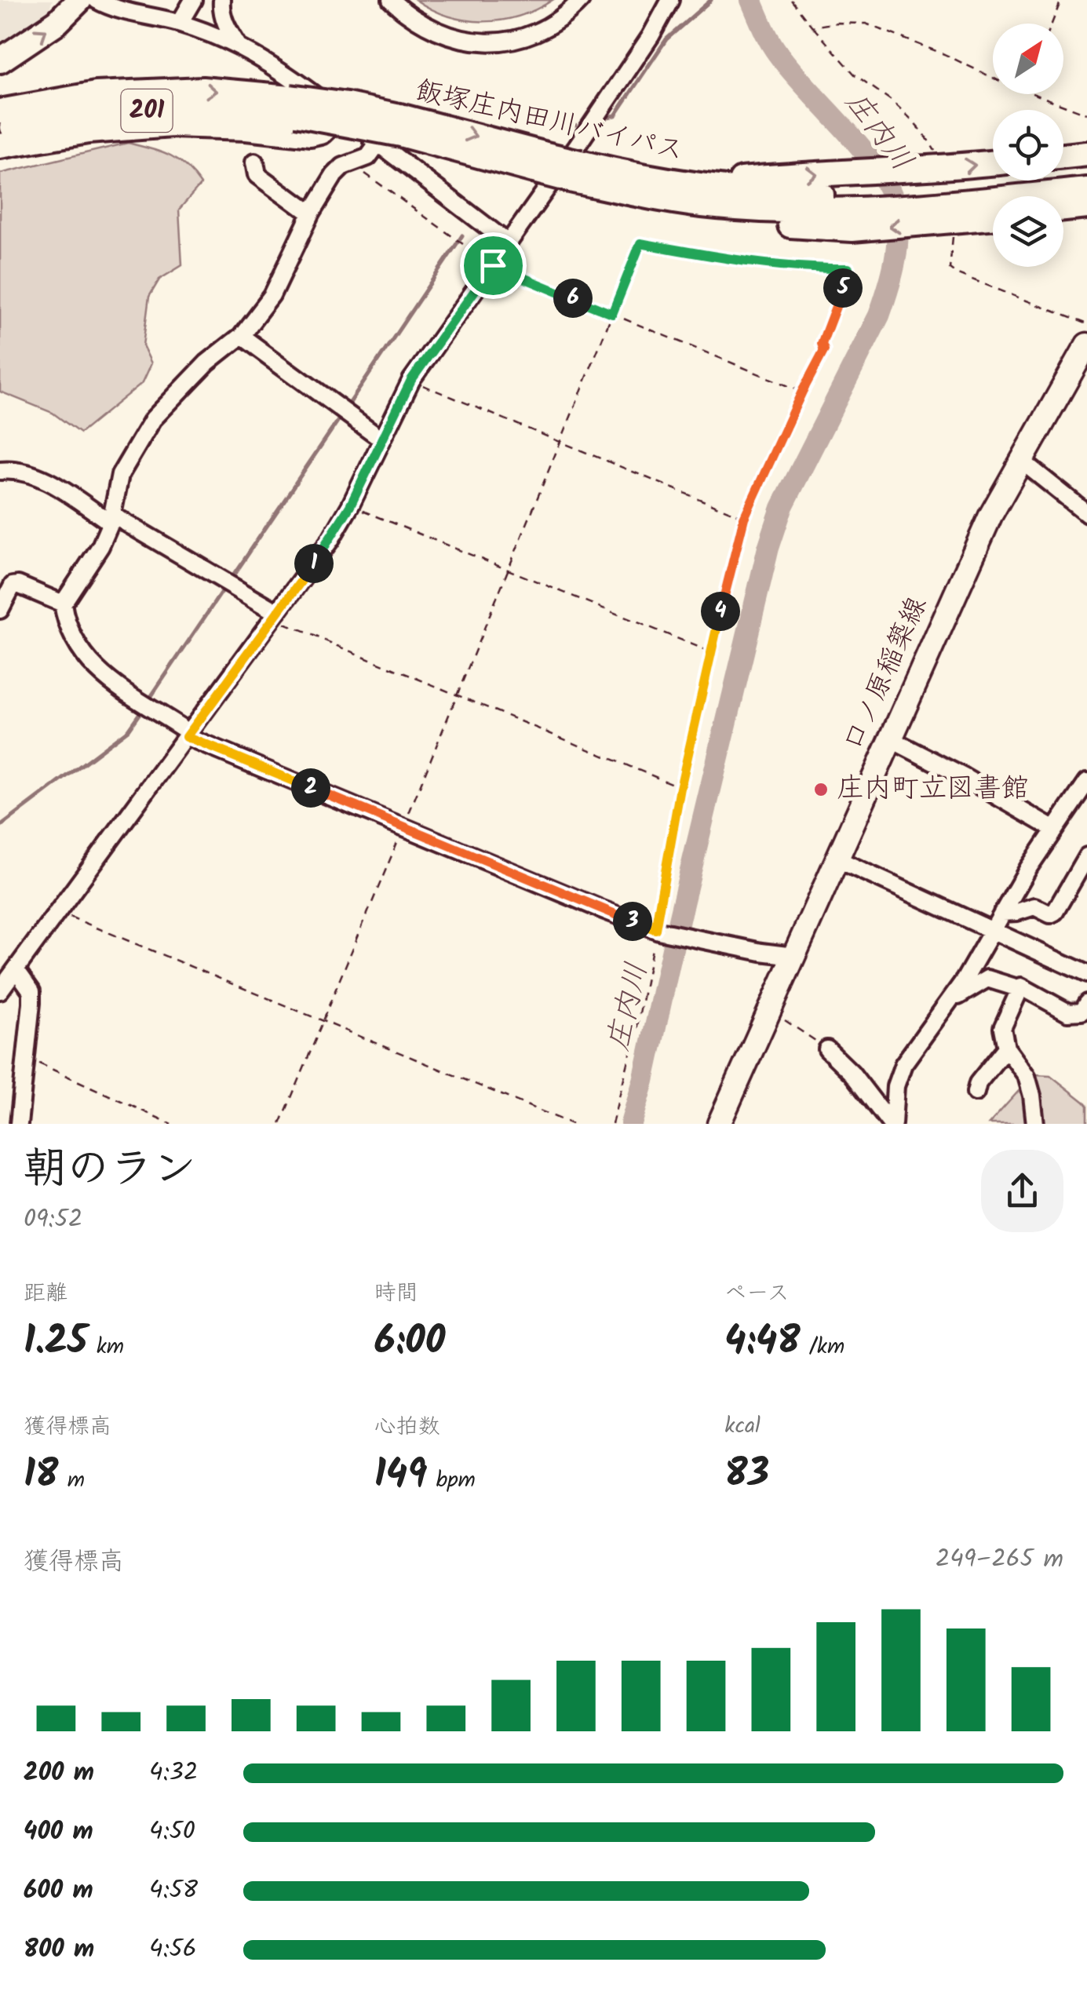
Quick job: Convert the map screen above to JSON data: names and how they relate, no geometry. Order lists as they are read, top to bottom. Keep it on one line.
{"streets":{"highway":["201","飯塚庄内田川バイパス"],"main road":["口ノ原稲築線"]},"water":["庄内川"],"places":["庄内町立図書館"],"north":"top right","page":{"pins":["5","6","1","4","2","3"],"heading":["朝のラン","09:52"],"stats":[["距離","1.25 km"],["時間","6:00"],["ペース","4:48 /km"],["獲得標高","18 m"],["心拍数","149 bpm"],["kcal","83"]],"chart":["獲得標高","249–265 m"],"list":[{"name":"200 m","note":"4:32"},{"name":"400 m","note":"4:50"},{"name":"600 m","note":"4:58"},{"name":"800 m","note":"4:56"}]}}
